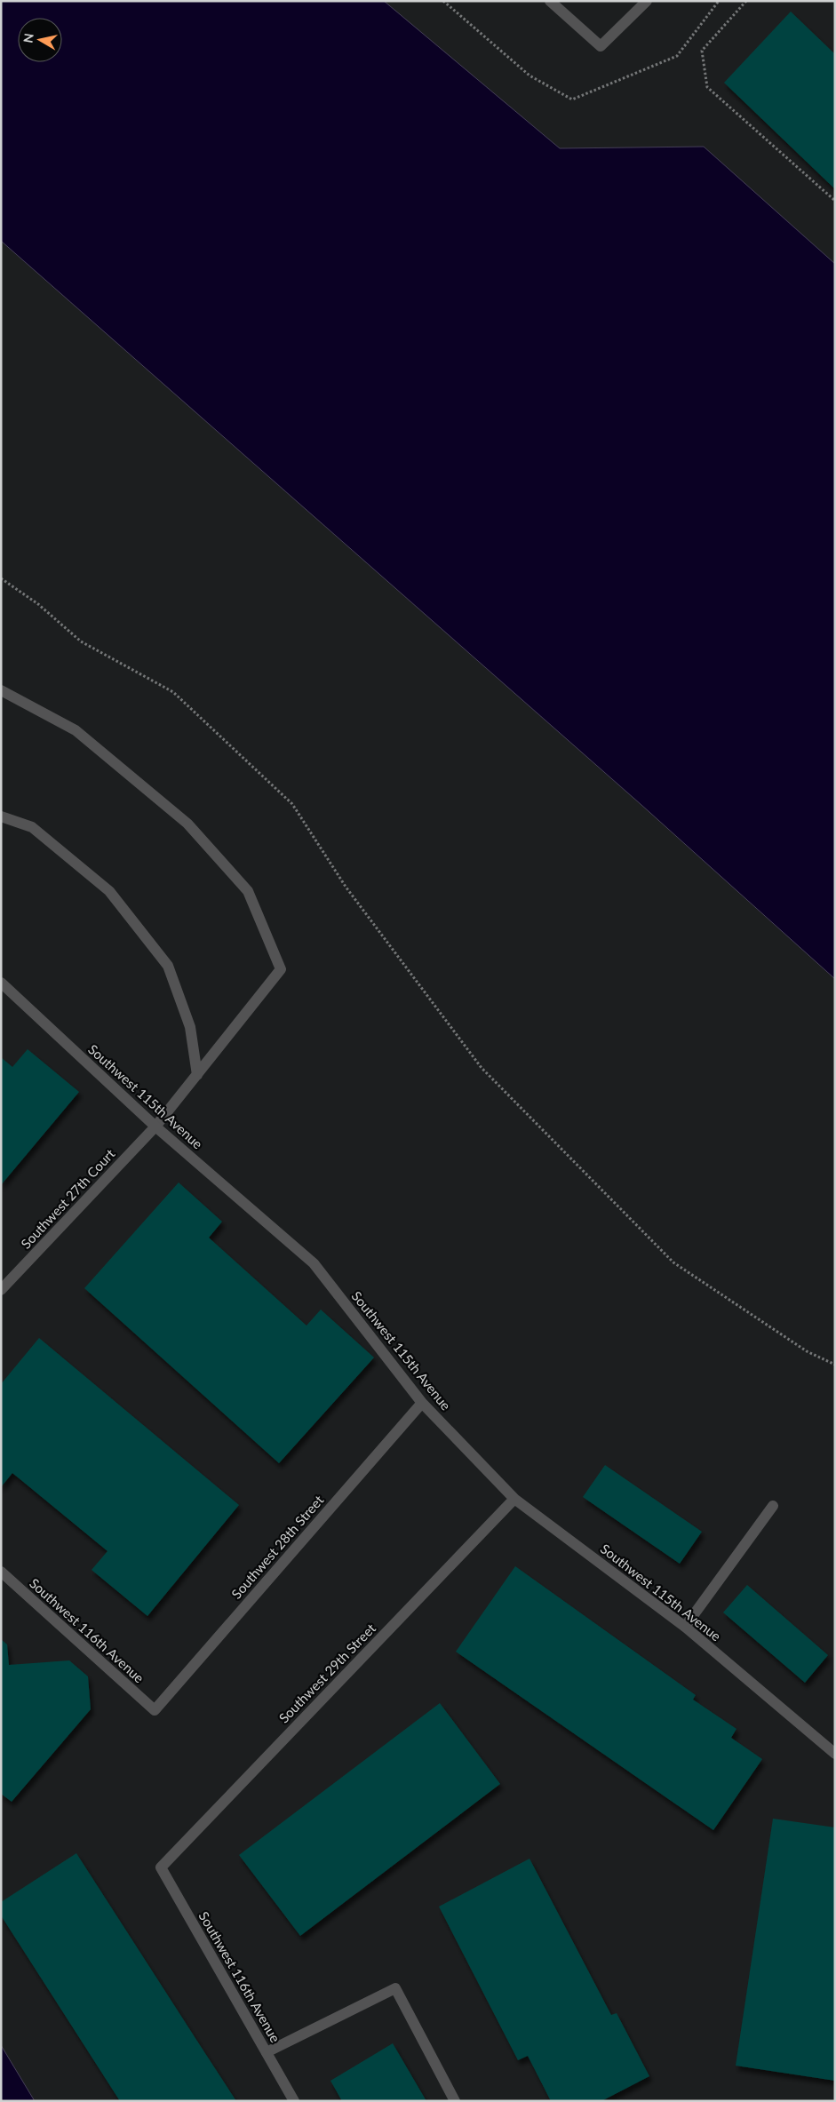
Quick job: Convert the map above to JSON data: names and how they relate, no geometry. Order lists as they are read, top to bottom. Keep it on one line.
{"streets":{"street":["Southwest 115th Avenue","Southwest 27th Court","Southwest 28th Street","Southwest 116th Avenue","Southwest 29th Street"]},"crossings":[["Southwest 115th Avenue","Southwest 27th Court"],["Southwest 115th Avenue","Southwest 28th Street"],["Southwest 115th Avenue","Southwest 29th Street"],["Southwest 28th Street","Southwest 116th Avenue"],["Southwest 116th Avenue","Southwest 29th Street"]],"north":"left"}
